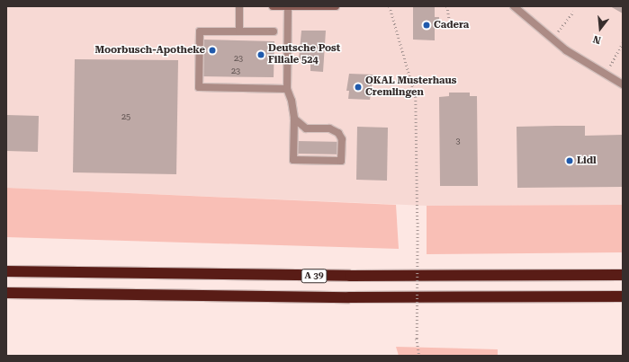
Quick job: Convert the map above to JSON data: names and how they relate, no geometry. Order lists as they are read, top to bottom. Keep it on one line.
{"streets":{"highway":["A 39"]},"places":["Cadera","Moorbusch-Apotheke","Deutsche Post Filiale 524","OKAL Musterhaus Cremlingen","Lidl"],"house_numbers":["23","23","25","3"],"north":"bottom"}
